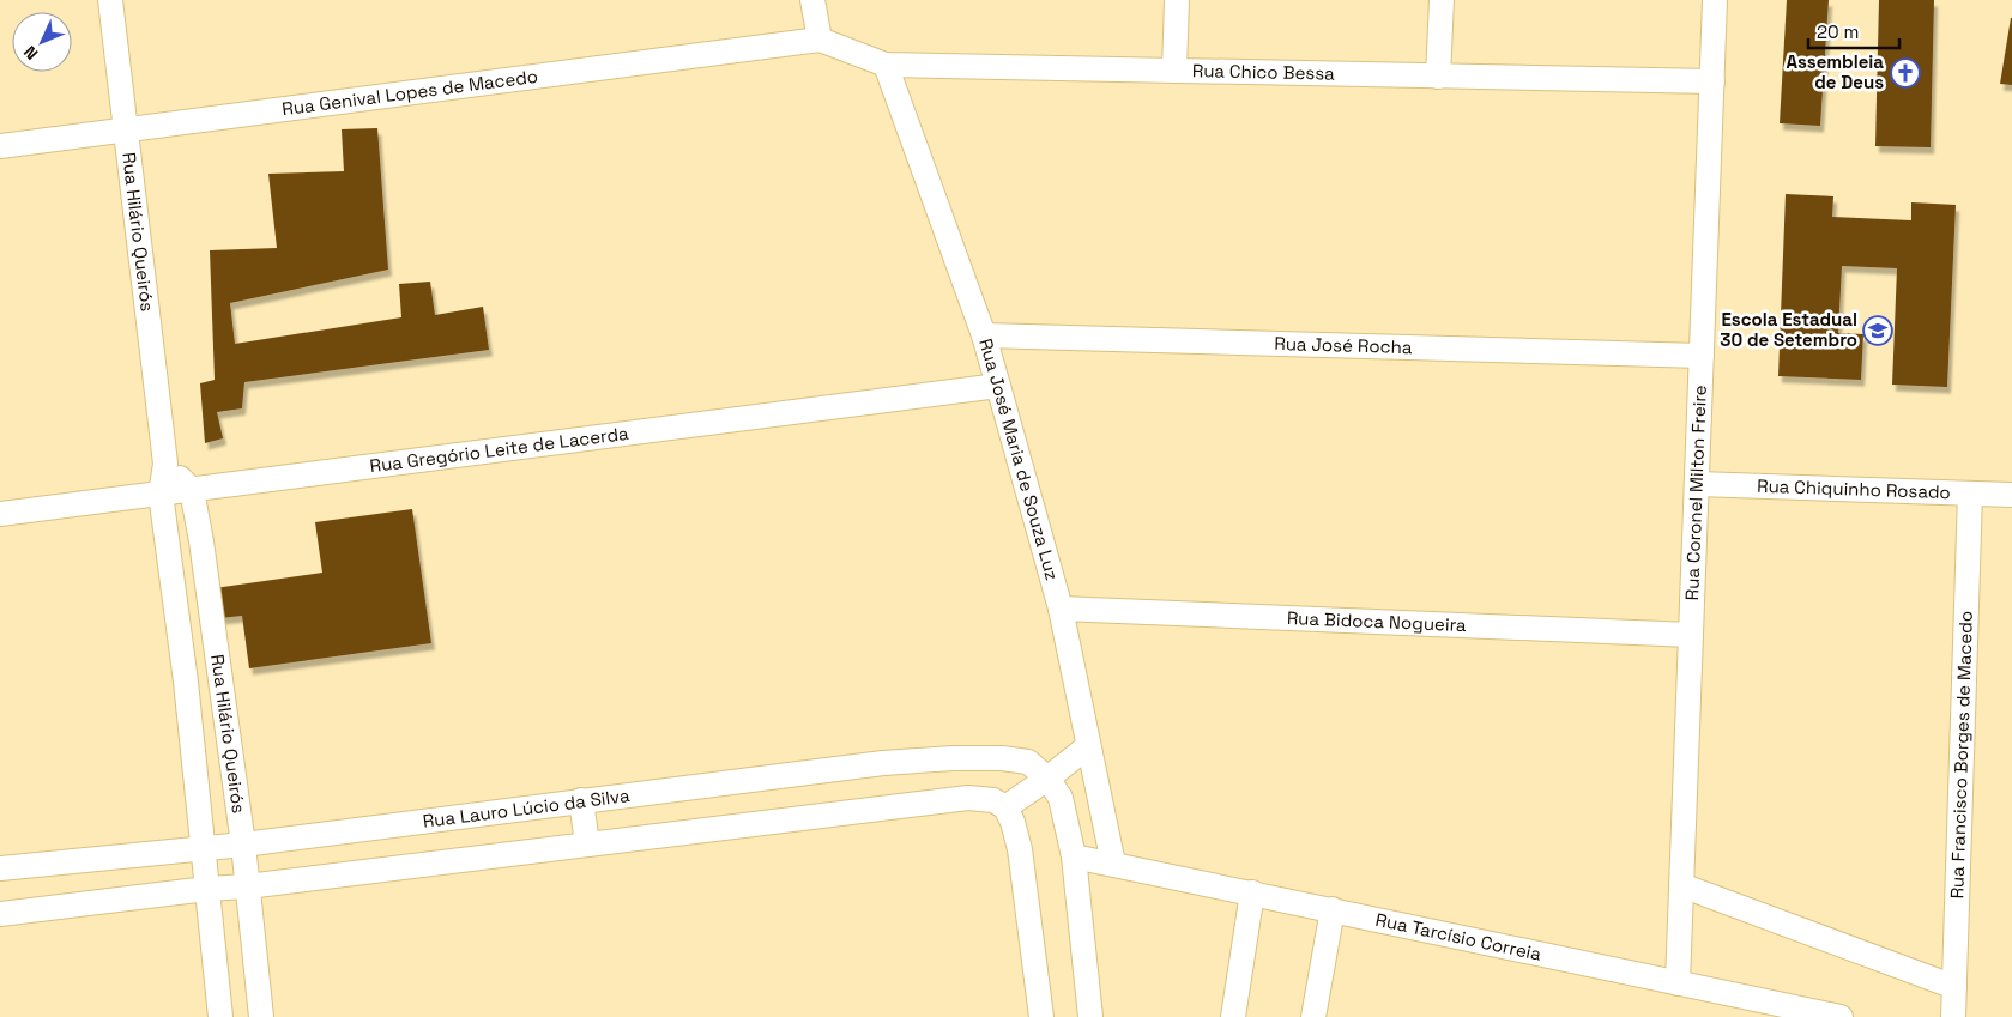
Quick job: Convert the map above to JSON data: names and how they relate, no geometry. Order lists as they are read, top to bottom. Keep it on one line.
{"streets":{"street":["Rua Chico Bessa","Rua Genival Lopes de Macedo","Rua Hilário Queirós","Rua José Rocha","Rua Gregório Leite de Lacerda","Rua José Maria de Souza Luz","Rua Chiquinho Rosado","Rua Coronel Milton Freire","Rua Bidoca Nogueira","Rua Francisco Borges de Macedo","Rua Lauro Lúcio da Silva","Rua Tarcísio Correia"]},"crossings":[["Rua Chico Bessa","Rua Genival Lopes de Macedo"],["Rua Chico Bessa","Rua José Maria de Souza Luz"],["Rua Chico Bessa","Rua Coronel Milton Freire"],["Rua Genival Lopes de Macedo","Rua Hilário Queirós"],["Rua Hilário Queirós","Rua Gregório Leite de Lacerda"],["Rua Hilário Queirós","Rua Lauro Lúcio da Silva"],["Rua José Rocha","Rua José Maria de Souza Luz"],["Rua José Rocha","Rua Coronel Milton Freire"],["Rua Gregório Leite de Lacerda","Rua José Maria de Souza Luz"],["Rua José Maria de Souza Luz","Rua Bidoca Nogueira"],["Rua José Maria de Souza Luz","Rua Tarcísio Correia"],["Rua Chiquinho Rosado","Rua Coronel Milton Freire"],["Rua Chiquinho Rosado","Rua Francisco Borges de Macedo"],["Rua Coronel Milton Freire","Rua Bidoca Nogueira"],["Rua Coronel Milton Freire","Rua Tarcísio Correia"]],"places":{"church":["Assembleia de Deus"],"school or university":["Escola Estadual 30 de Setembro"]},"scale_bar":"20 m","north":"bottom left"}
